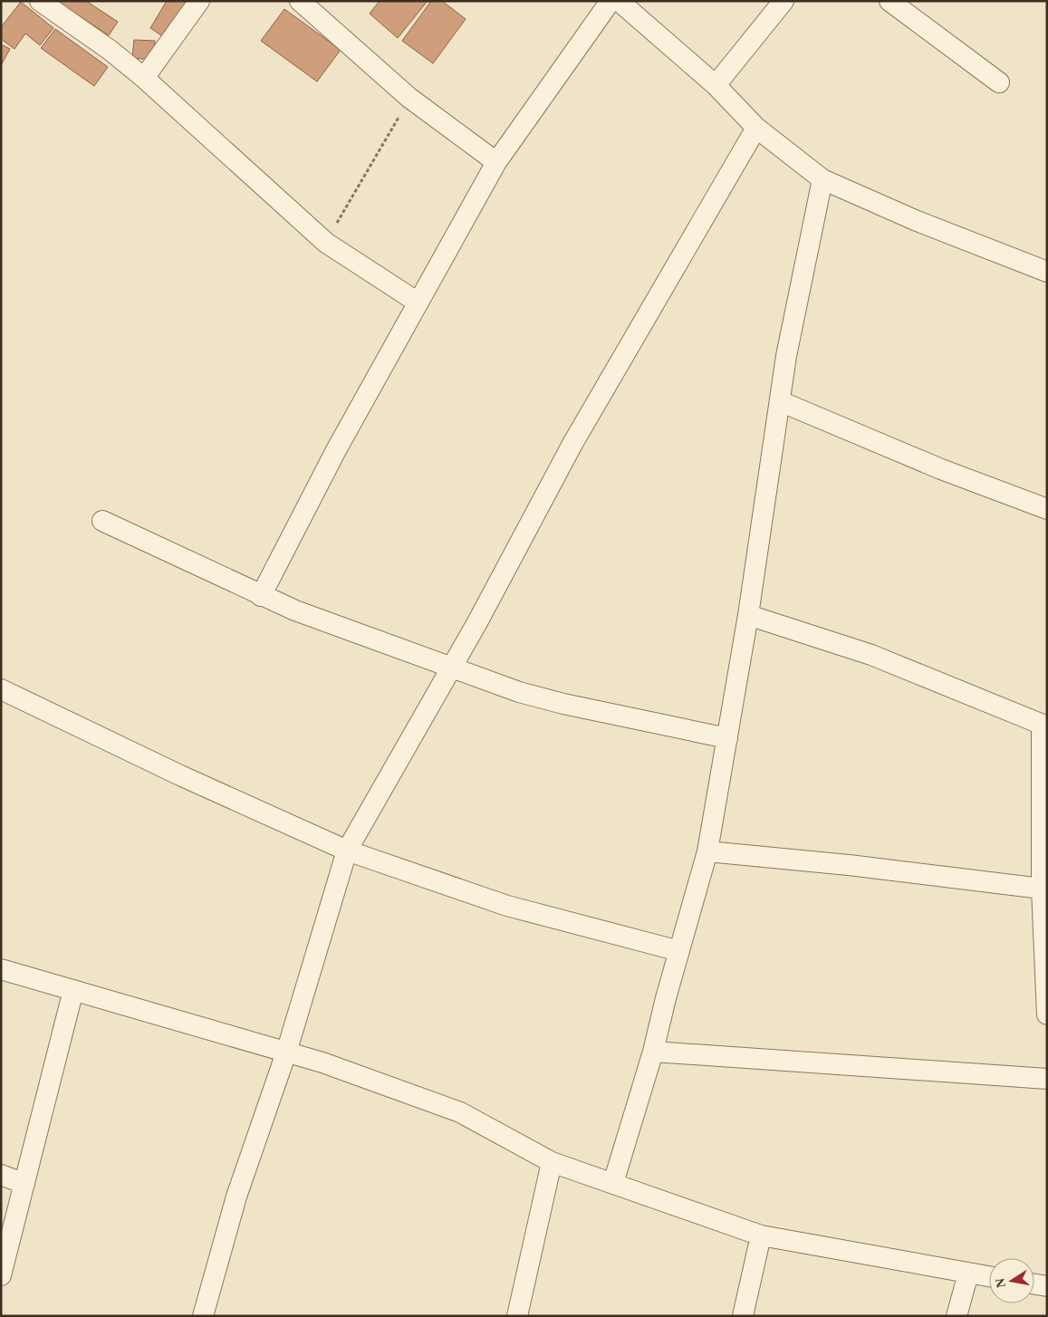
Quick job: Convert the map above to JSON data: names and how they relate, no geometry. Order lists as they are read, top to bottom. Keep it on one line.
{"north":"left"}
